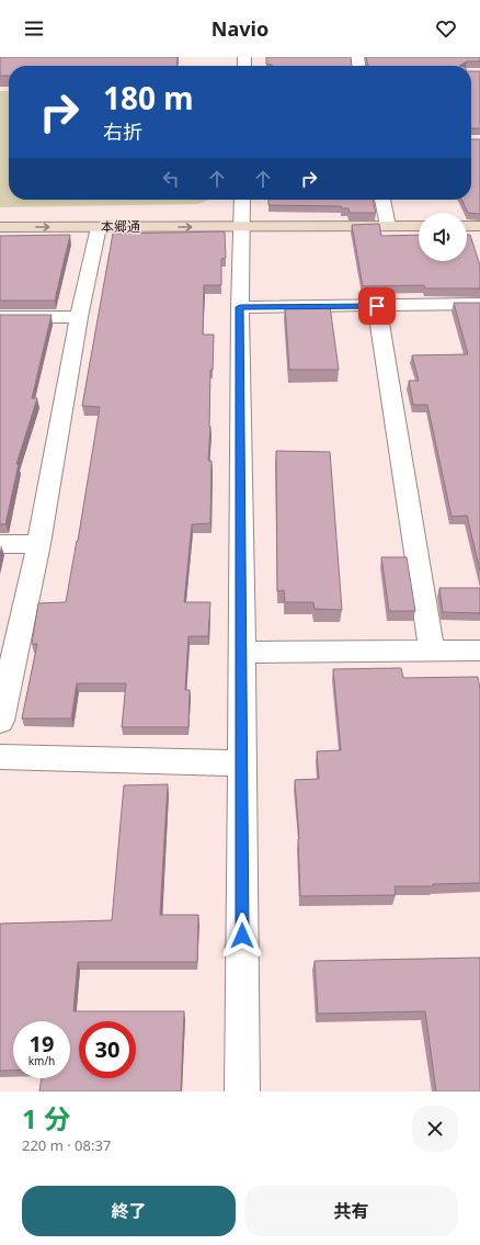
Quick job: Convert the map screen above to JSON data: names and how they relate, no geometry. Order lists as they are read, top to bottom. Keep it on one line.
{"streets":{"street":["本郷通"]},"page":{"header":"Navio","turn":["180 m","右折"],"speed":"19 km/h","limit":"30","heading":["1 分","220 m · 08:37"],"buttons":["終了","共有"]}}
